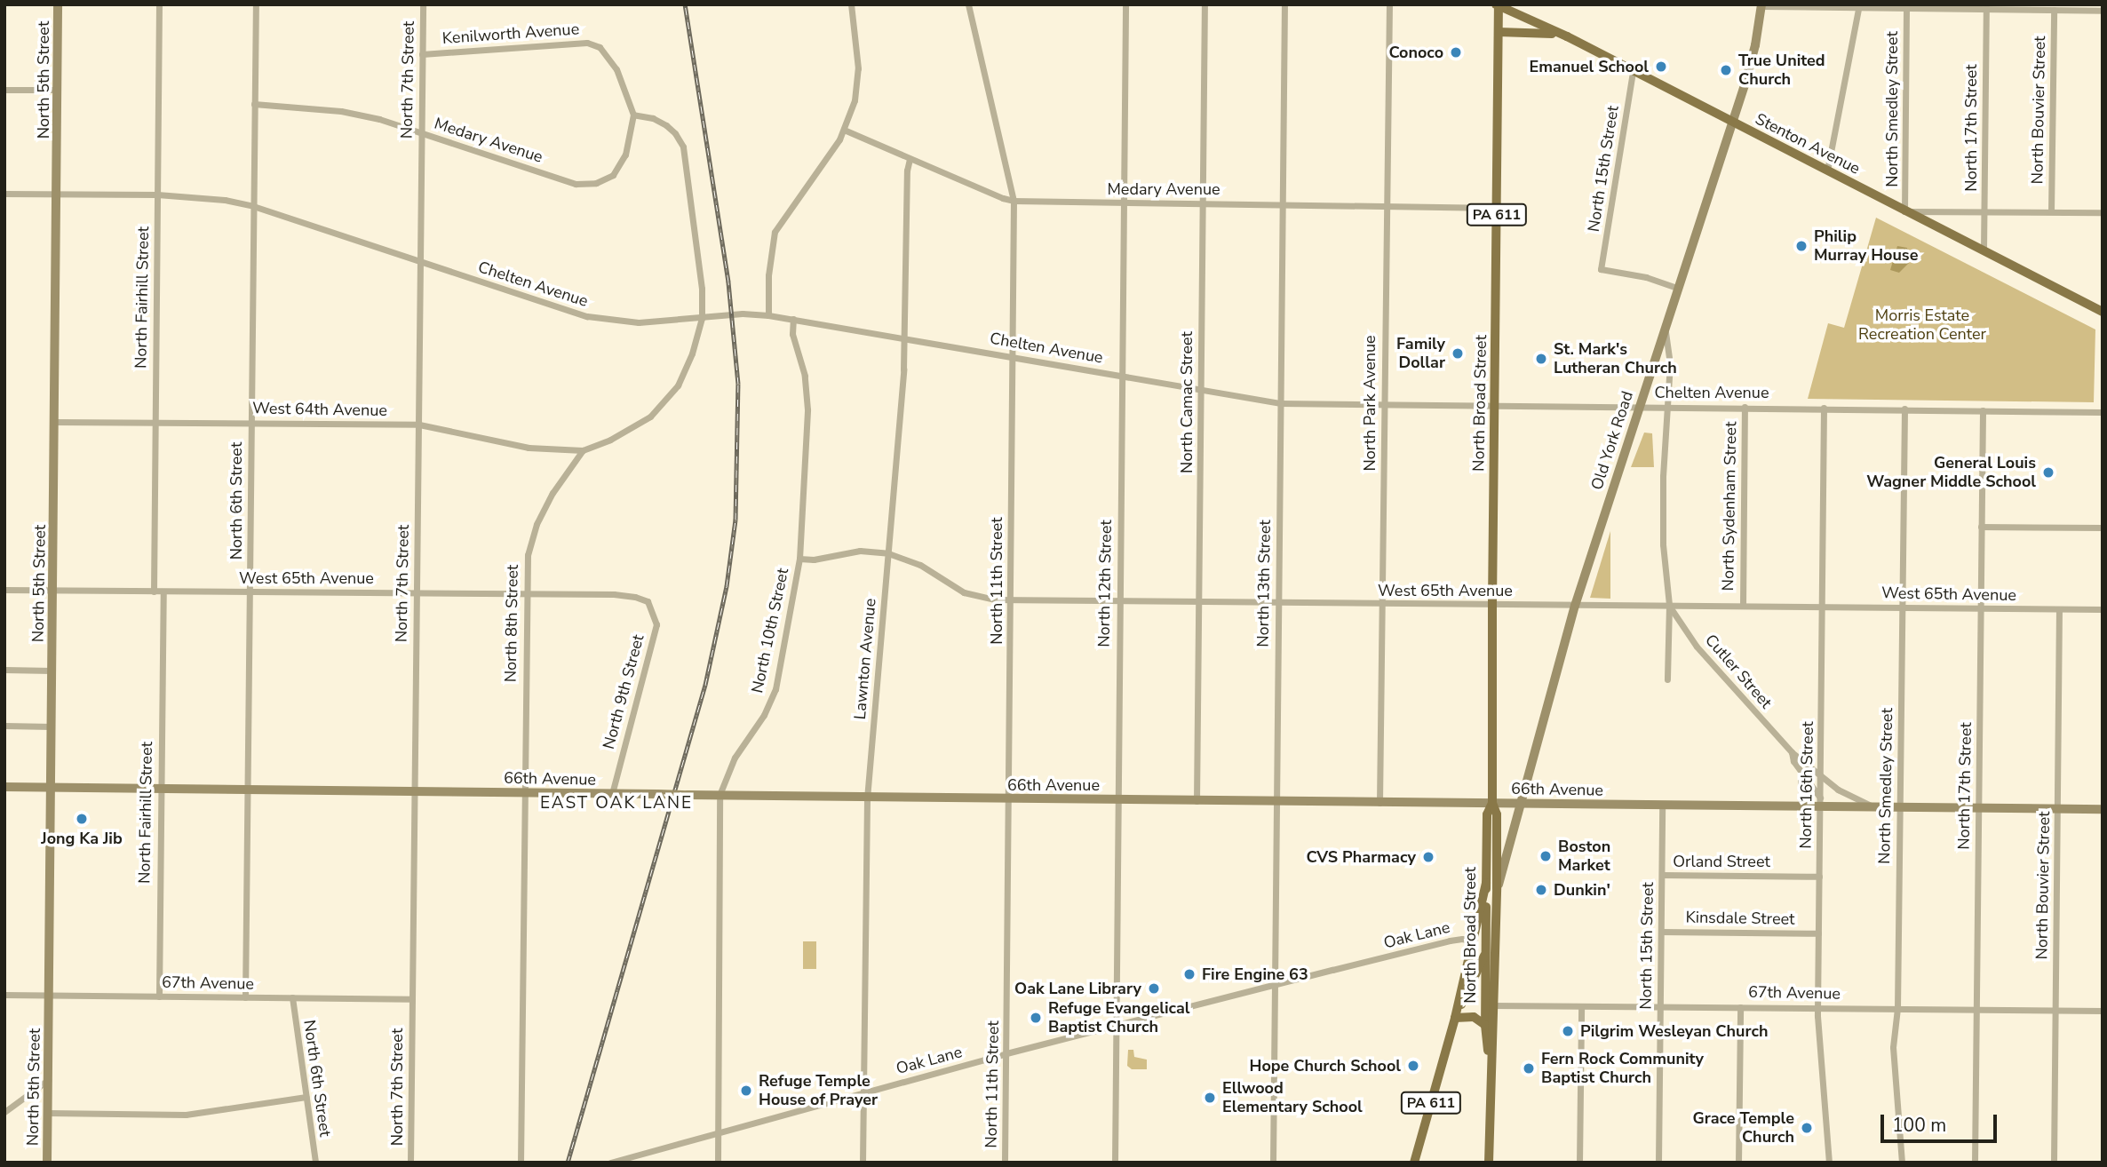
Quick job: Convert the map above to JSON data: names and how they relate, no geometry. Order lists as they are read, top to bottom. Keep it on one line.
{"streets":{"main road":["Stenton Avenue","PA 611","North Broad Street"],"street":["Kenilworth Avenue","North 5th Street","North 7th Street","North Smedley Street","North Bouvier Street","North 17th Street","Medary Avenue","North 15th Street","Chelten Avenue","North Fairhill Street","North Camac Street","North Park Avenue","West 64th Avenue","Old York Road","North 6th Street","North Sydenham Street","West 65th Avenue","North 11th Street","North 12th Street","North 13th Street","North 8th Street","North 10th Street","Lawnton Avenue","Cutler Street","North 9th Street","66th Avenue","North 16th Street","Orland Street","Kinsdale Street","Oak Lane","67th Avenue"]},"crossings":[["Kenilworth Avenue","North 7th Street"],["Kenilworth Avenue","Medary Avenue"],["North 5th Street","Chelten Avenue"],["North 5th Street","West 64th Avenue"],["North 5th Street","West 65th Avenue"],["North 5th Street","66th Avenue"],["North 5th Street","67th Avenue"],["North 7th Street","Medary Avenue"],["North 7th Street","Chelten Avenue"],["North 7th Street","West 64th Avenue"],["North 7th Street","West 65th Avenue"],["North 7th Street","66th Avenue"],["North 7th Street","67th Avenue"],["North Smedley Street","Stenton Avenue"],["North Smedley Street","Chelten Avenue"],["North Smedley Street","West 65th Avenue"],["North Smedley Street","66th Avenue"],["North Smedley Street","67th Avenue"],["North Bouvier Street","West 65th Avenue"],["North Bouvier Street","66th Avenue"],["North Bouvier Street","67th Avenue"],["North 17th Street","Stenton Avenue"],["North 17th Street","Chelten Avenue"],["North 17th Street","West 65th Avenue"],["North 17th Street","66th Avenue"],["North 17th Street","67th Avenue"],["Medary Avenue","North Camac Street"],["Medary Avenue","North Park Avenue"],["Medary Avenue","North Broad Street"],["Medary Avenue","North 6th Street"],["Medary Avenue","North 11th Street"],["Medary Avenue","North 12th Street"],["Medary Avenue","North 13th Street"],["Medary Avenue","Lawnton Avenue"],["Stenton Avenue","North 15th Street"],["Stenton Avenue","North Broad Street"],["Stenton Avenue","Old York Road"],["North 15th Street","Old York Road"],["North 15th Street","66th Avenue"],["North 15th Street","Orland Street"],["North 15th Street","Kinsdale Street"],["North 15th Street","67th Avenue"],["PA 611","North Broad Street"],["PA 611","Oak Lane"],["Chelten Avenue","North Fairhill Street"],["Chelten Avenue","North Camac Street"],["Chelten Avenue","North Park Avenue"],["Chelten Avenue","North Broad Street"],["Chelten Avenue","Old York Road"],["Chelten Avenue","North 6th Street"],["Chelten Avenue","North Sydenham Street"],["Chelten Avenue","North 11th Street"],["Chelten Avenue","North 12th Street"],["Chelten Avenue","North 13th Street"],["Chelten Avenue","North 10th Street"],["Chelten Avenue","Lawnton Avenue"],["Chelten Avenue","North 16th Street"],["North Fairhill Street","West 64th Avenue"],["North Fairhill Street","West 65th Avenue"],["North Fairhill Street","66th Avenue"],["North Fairhill Street","67th Avenue"],["North Camac Street","West 65th Avenue"],["North Camac Street","66th Avenue"],["North Park Avenue","West 65th Avenue"],["North Park Avenue","66th Avenue"],["North Broad Street","Old York Road"],["North Broad Street","West 65th Avenue"],["North Broad Street","66th Avenue"],["North Broad Street","67th Avenue"],["West 64th Avenue","North 6th Street"],["West 64th Avenue","North 8th Street"],["Old York Road","West 65th Avenue"],["Old York Road","66th Avenue"],["North 6th Street","West 65th Avenue"],["North 6th Street","66th Avenue"],["North 6th Street","67th Avenue"],["North Sydenham Street","West 65th Avenue"],["West 65th Avenue","North 11th Street"],["West 65th Avenue","North 12th Street"],["West 65th Avenue","North 13th Street"],["West 65th Avenue","North 8th Street"],["West 65th Avenue","North 10th Street"],["West 65th Avenue","Lawnton Avenue"],["West 65th Avenue","Cutler Street"],["West 65th Avenue","North 9th Street"],["West 65th Avenue","North 16th Street"],["North 11th Street","66th Avenue"],["North 11th Street","Oak Lane"],["North 12th Street","66th Avenue"],["North 12th Street","Oak Lane"],["North 13th Street","66th Avenue"],["North 13th Street","Oak Lane"],["North 8th Street","66th Avenue"],["North 10th Street","66th Avenue"],["North 10th Street","Oak Lane"],["Lawnton Avenue","66th Avenue"],["Lawnton Avenue","Oak Lane"],["Cutler Street","66th Avenue"],["Cutler Street","North 16th Street"],["North 9th Street","66th Avenue"],["66th Avenue","North 16th Street"],["North 16th Street","Orland Street"],["North 16th Street","Kinsdale Street"],["North 16th Street","67th Avenue"]],"districts":["EAST OAK LANE"],"parks":["Morris Estate Recreation Center"],"places":["Conoco","Emanuel School","True United Church","Philip Murray House","Family Dollar","St. Mark's Lutheran Church","General Louis Wagner Middle School","Jong Ka Jib","Boston Market","CVS Pharmacy","Dunkin'","Fire Engine 63","Oak Lane Library","Refuge Evangelical Baptist Church","Pilgrim Wesleyan Church","Hope Church School","Fern Rock Community Baptist Church","Refuge Temple House of Prayer","Ellwood Elementary School","Grace Temple Church"],"scale_bar":"100 m"}
